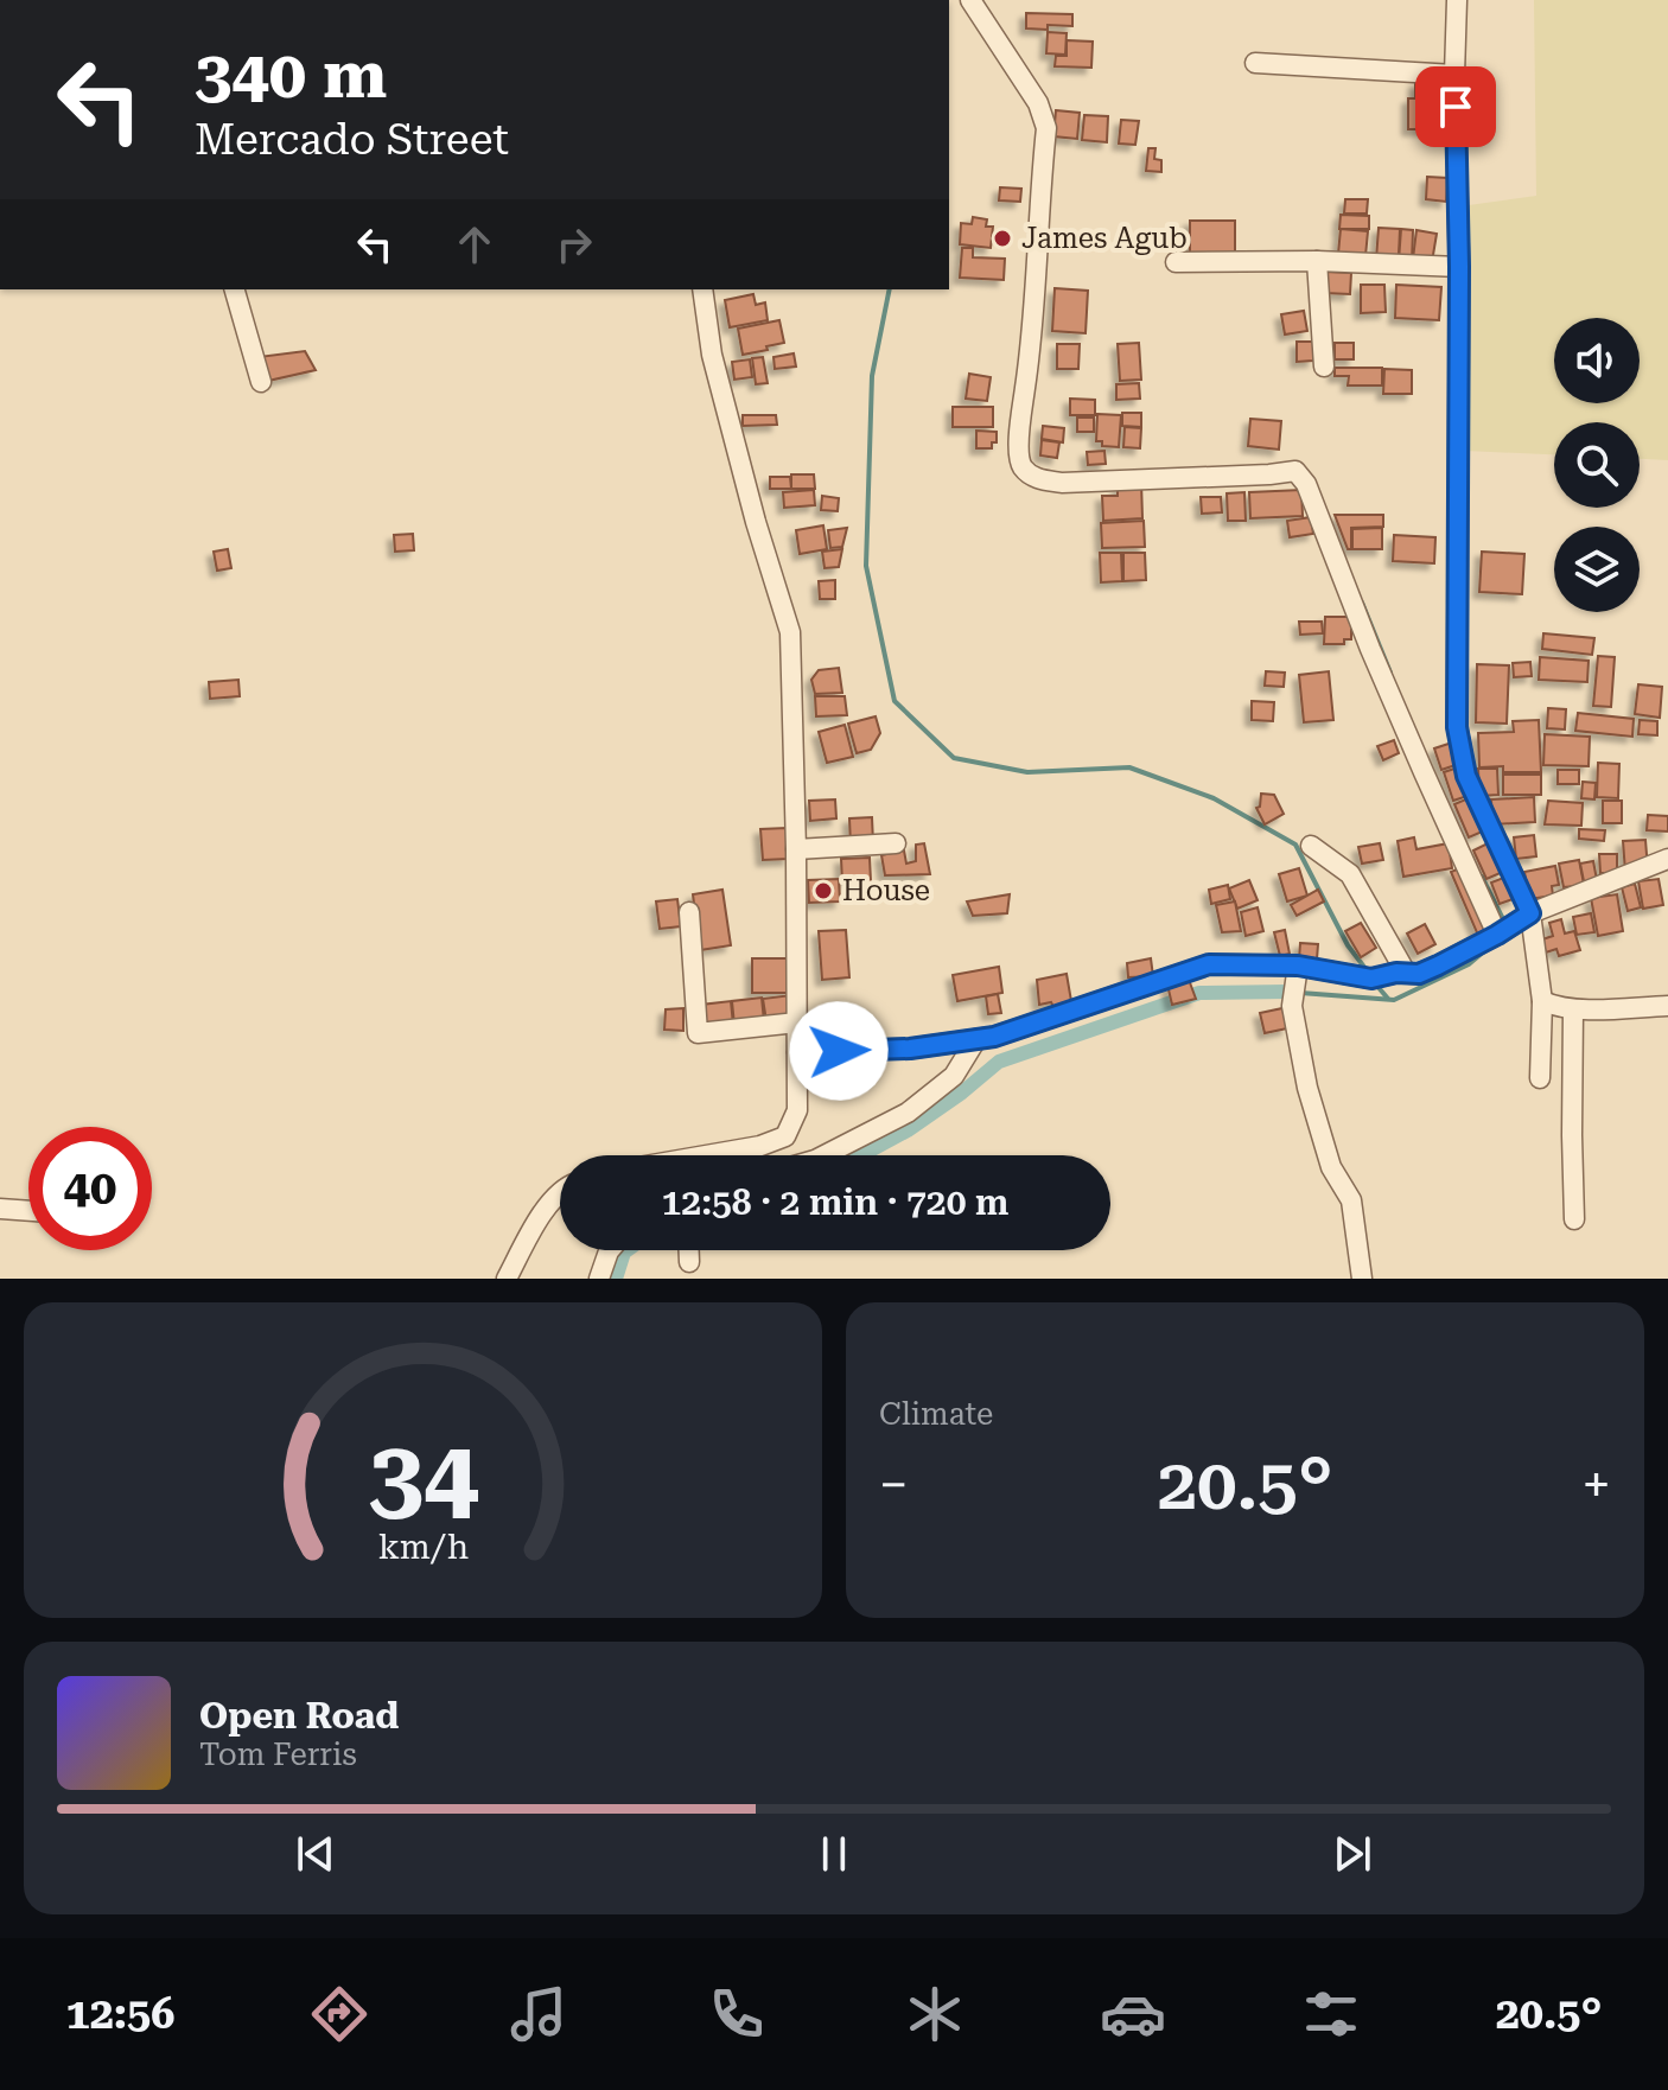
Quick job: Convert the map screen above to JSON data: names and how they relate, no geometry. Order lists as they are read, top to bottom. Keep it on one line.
{"places":["James Agub","House"],"page":{"turn":["340 m","Mercado Street"],"limit":"40","trip":"12:58 · 2 min · 720 m","tile":"Climate","heat":["−","20.5°","+"],"song":["Open Road","Tom Ferris"],"tabs":["12:56","20.5°"],"gauge":["34","km/h"]}}
